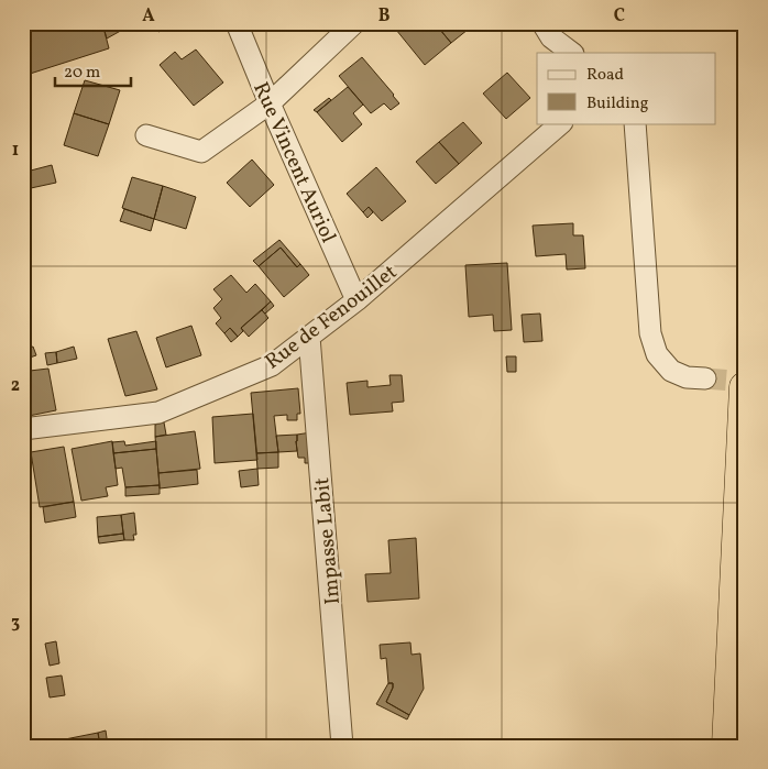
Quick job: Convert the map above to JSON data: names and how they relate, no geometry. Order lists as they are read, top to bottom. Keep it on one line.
{"streets":{"street":["Rue Vincent Auriol","Rue de Fenouillet","Impasse Labit"]},"crossings":[["Rue Vincent Auriol","Rue de Fenouillet"],["Rue de Fenouillet","Impasse Labit"]],"legend":["Road","Building"],"scale_bar":"20 m","grid":{"columns":["A","B","C"],"rows":["1","2","3"]}}
